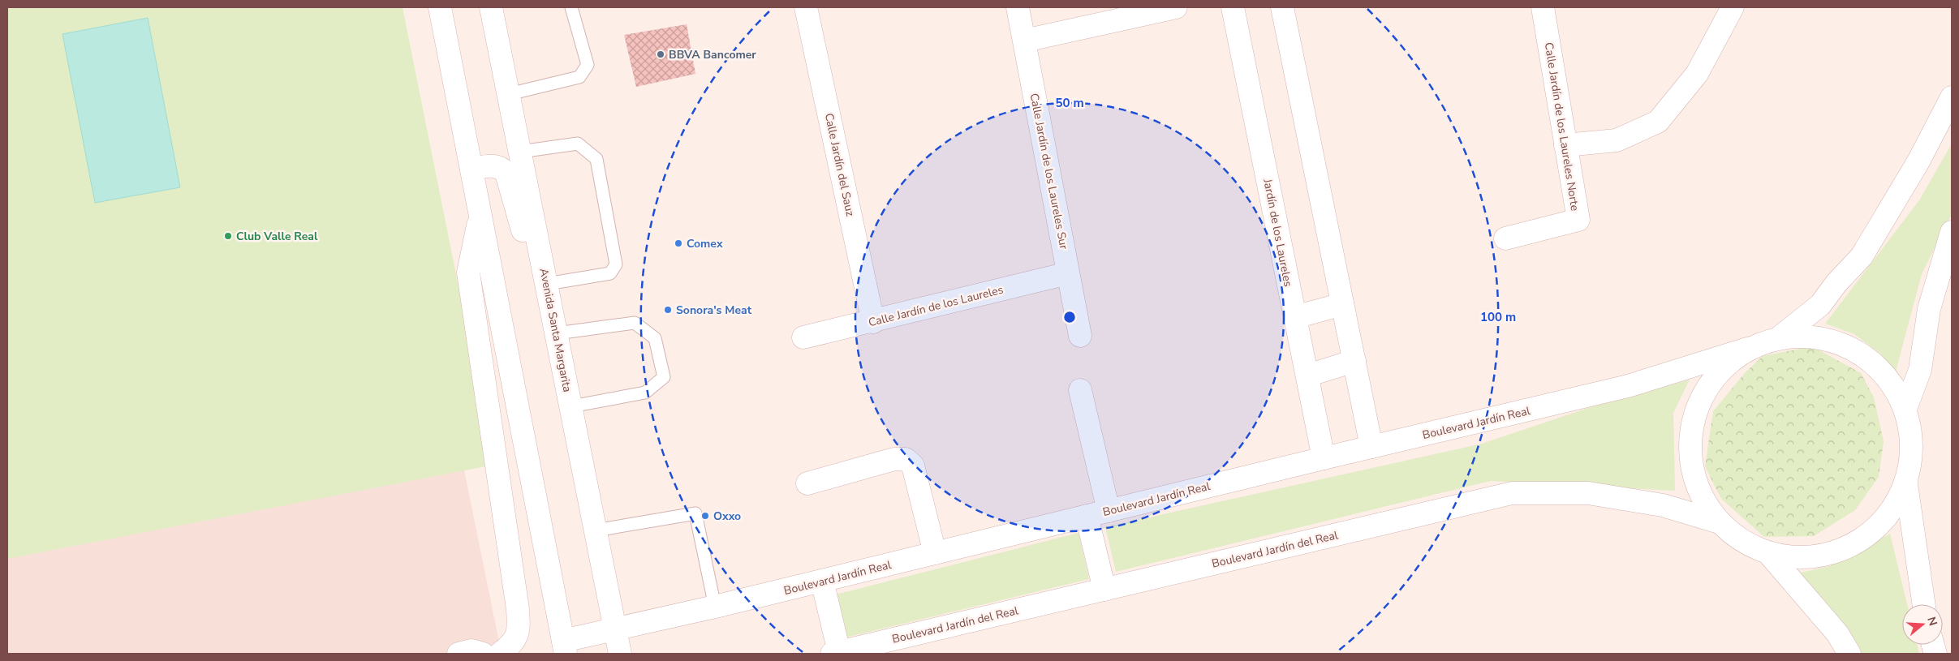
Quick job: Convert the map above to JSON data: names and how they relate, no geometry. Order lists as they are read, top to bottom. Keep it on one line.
{"streets":{"street":["Calle Jardín de los Laureles Norte","Calle Jardín del Sauz","Calle Jardín de los Laureles Sur","Jardín de los Laureles","Calle Jardín de los Laureles","Avenida Santa Margarita","Boulevard Jardín Real","Boulevard Jardín del Real"]},"crossings":[["Calle Jardín del Sauz","Calle Jardín de los Laureles"],["Calle Jardín de los Laureles Sur","Calle Jardín de los Laureles"],["Jardín de los Laureles","Boulevard Jardín Real"],["Avenida Santa Margarita","Boulevard Jardín Real"]],"places":["BBVA Bancomer","Club Valle Real","Comex","Sonora's Meat","Oxxo"],"north":"right","rings":["50 m","100 m"]}
